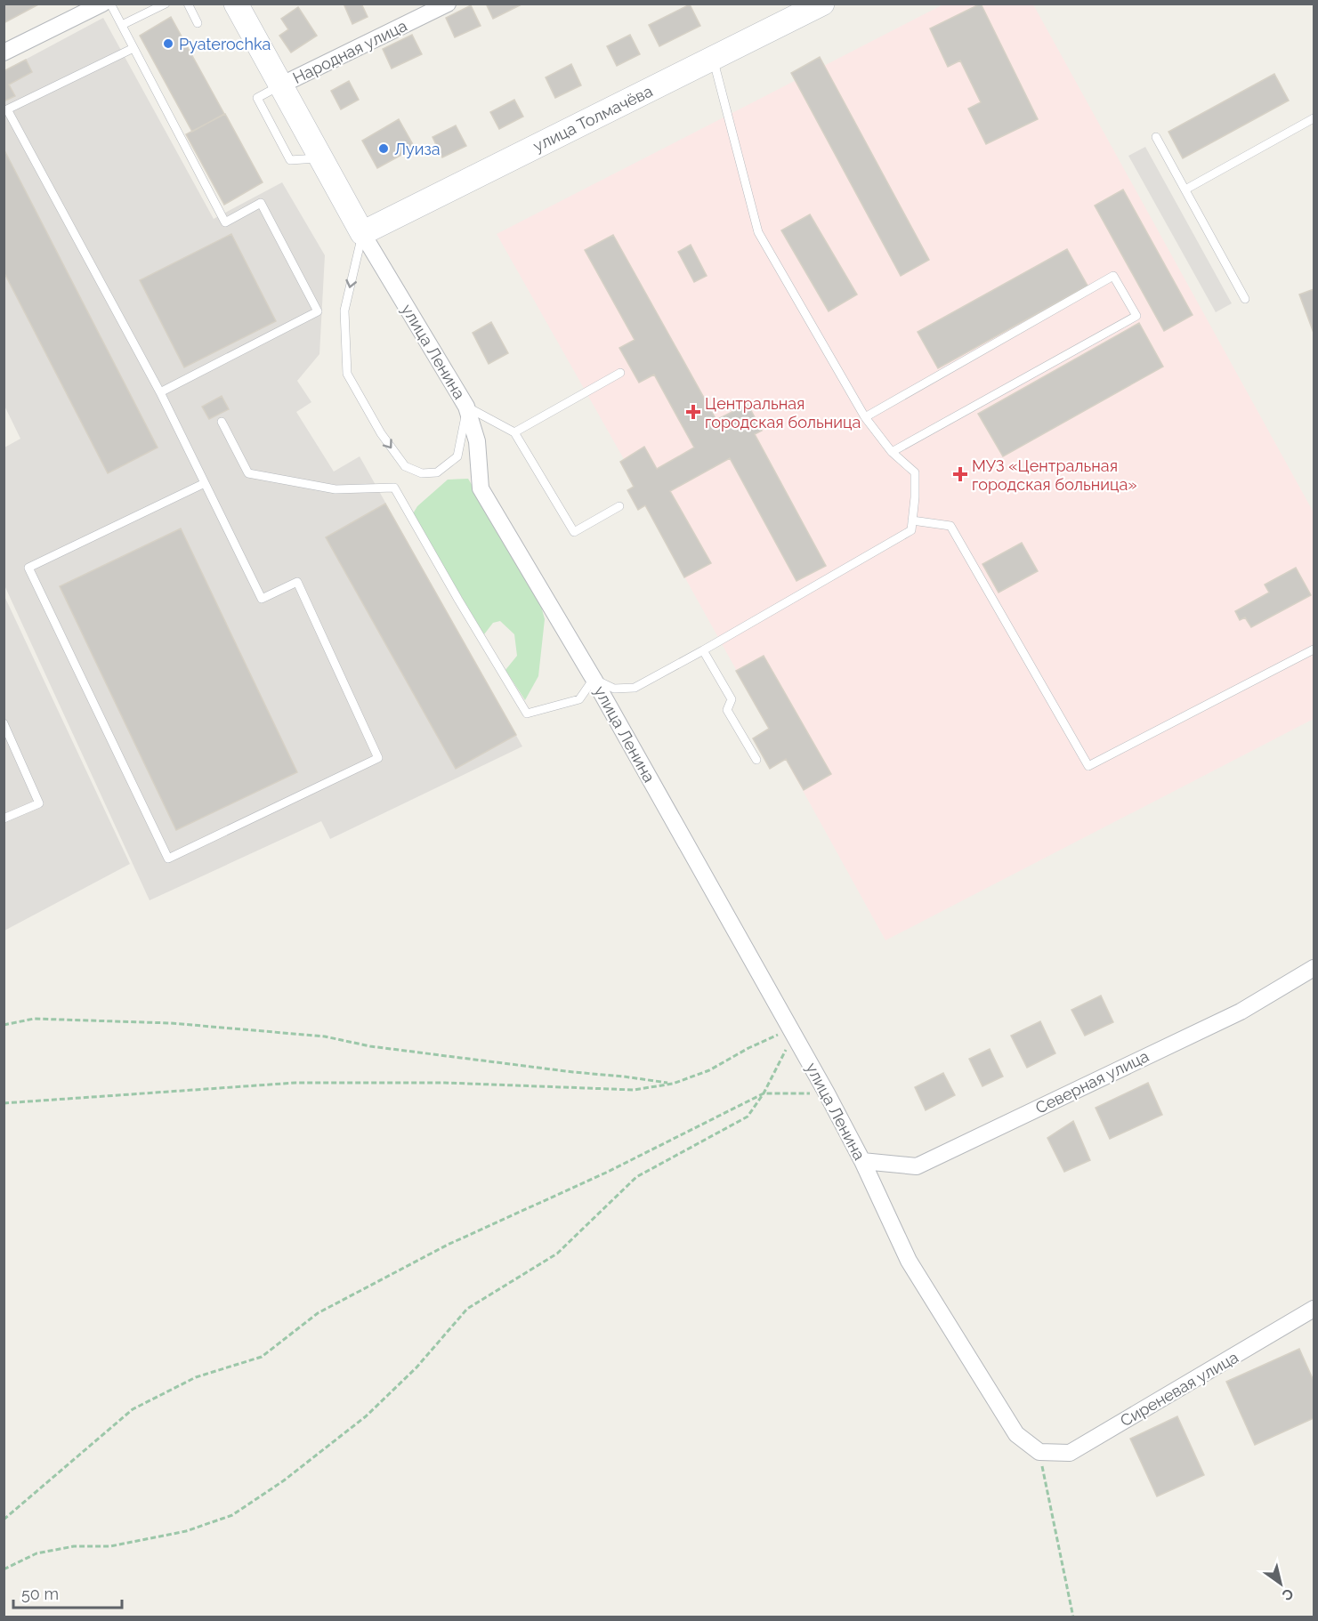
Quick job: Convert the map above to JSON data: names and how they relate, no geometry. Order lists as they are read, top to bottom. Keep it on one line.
{"streets":{"street":["Народная улица","улица Толмачёва","улица Ленина","Северная улица","Сиреневая улица"]},"crossings":[["Народная улица","улица Ленина"],["улица Толмачёва","улица Ленина"],["улица Ленина","Северная улица"],["улица Ленина","Сиреневая улица"]],"places":{"other":["Pyaterochka","Луиза"],"health":["Центральная городская больница","МУЗ «Центральная городская больница»"]},"scale_bar":"50 m","north":"bottom right"}
